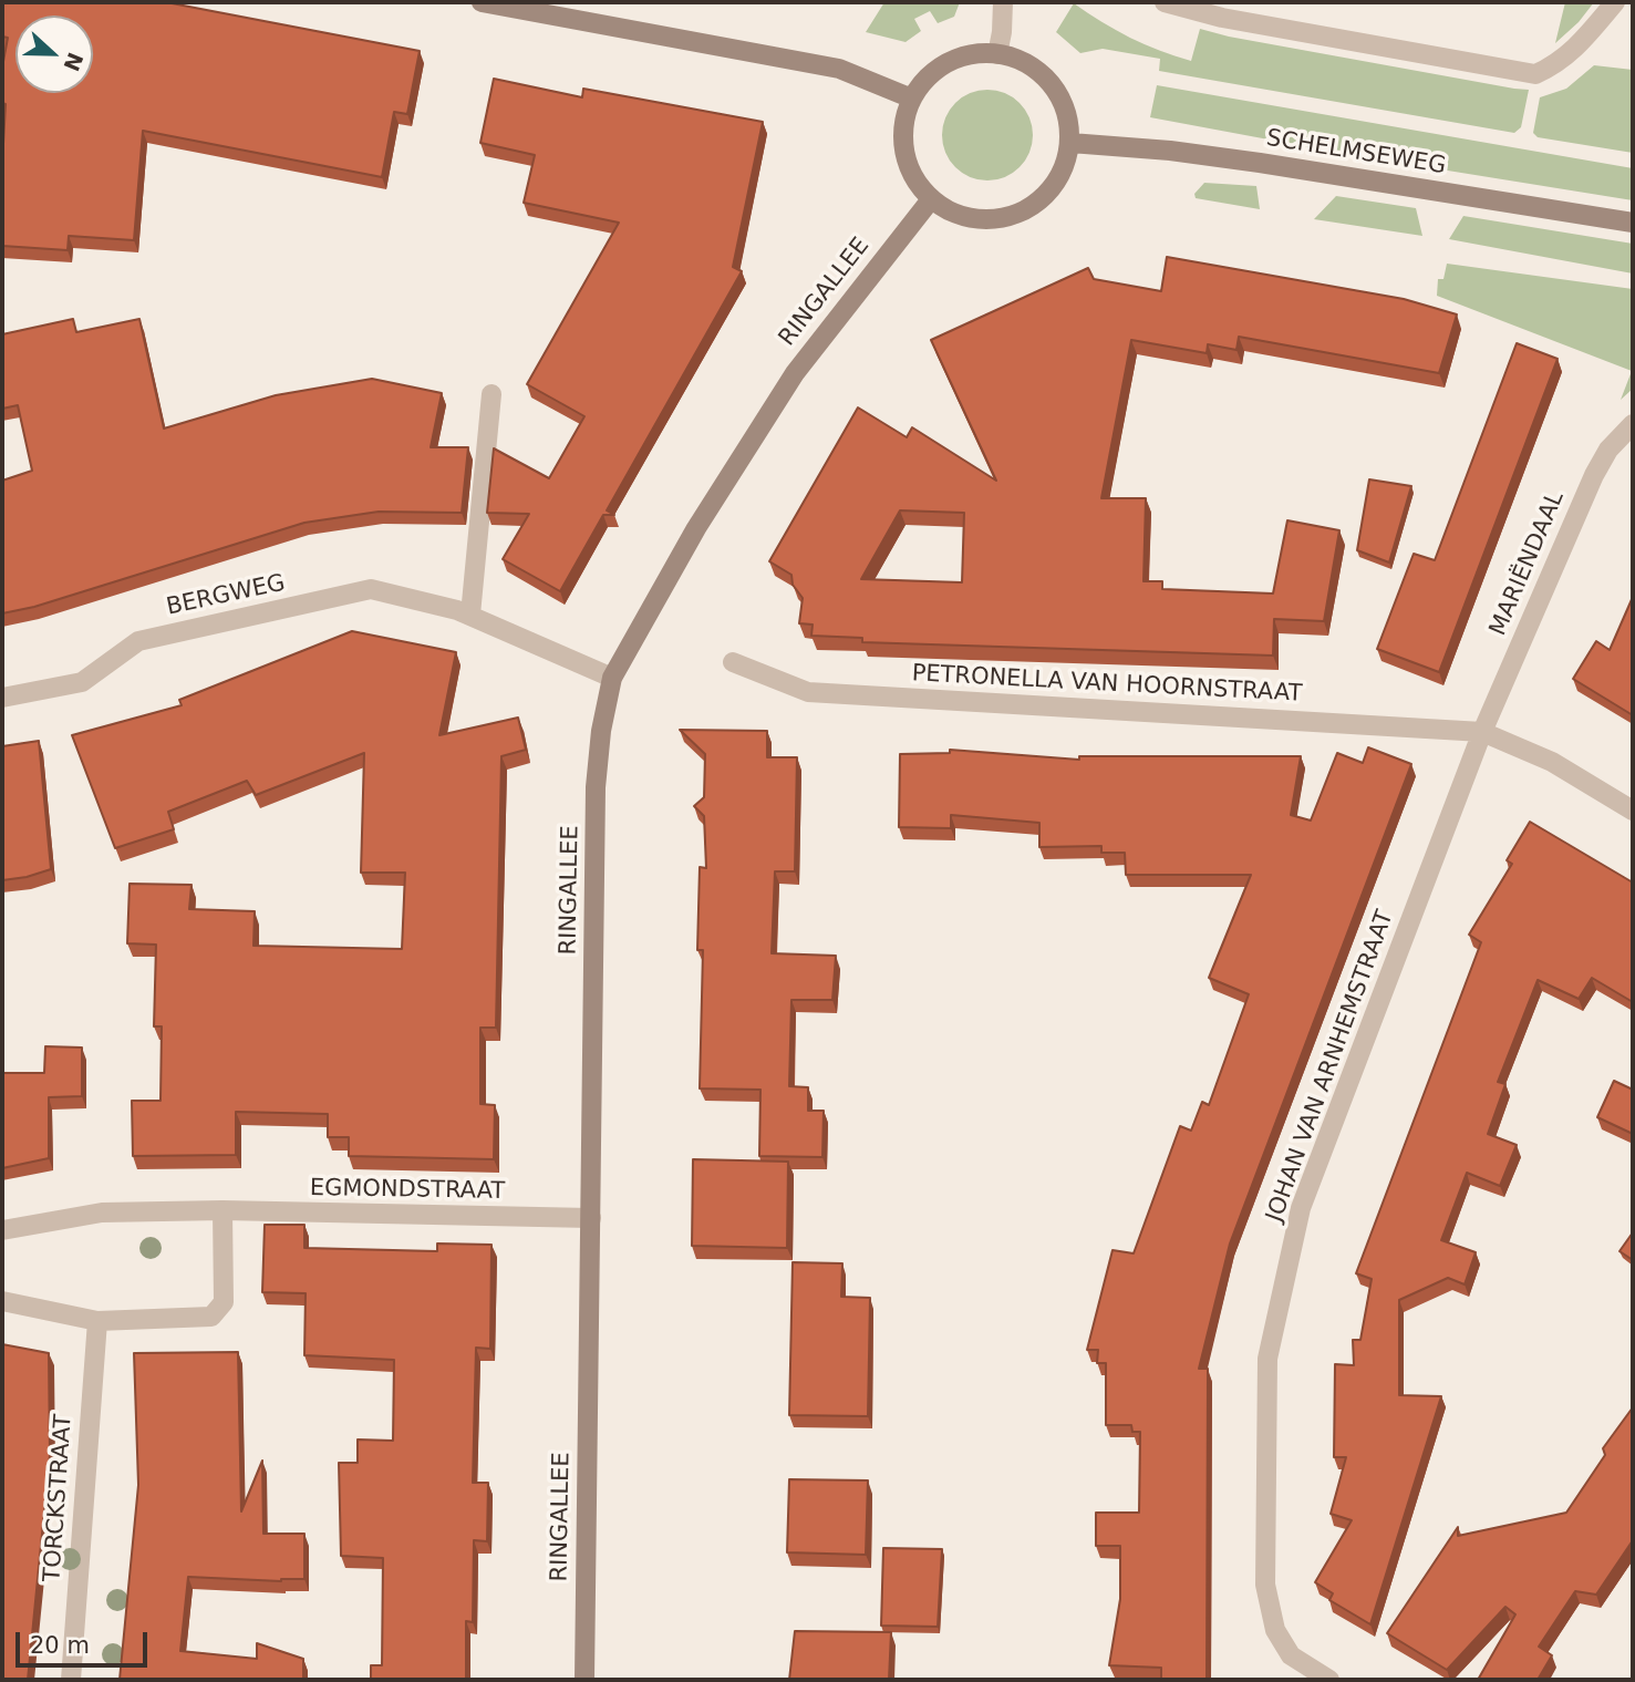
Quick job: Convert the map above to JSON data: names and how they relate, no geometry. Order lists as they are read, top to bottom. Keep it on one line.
{"streets":{"main road":["SCHELMSEWEG","RINGALLEE"],"street":["MARIËNDAAL","BERGWEG","PETRONELLA VAN HOORNSTRAAT","JOHAN VAN ARNHEMSTRAAT","EGMONDSTRAAT","TORCKSTRAAT"]},"crossings":[["SCHELMSEWEG","RINGALLEE"],["RINGALLEE","BERGWEG"],["RINGALLEE","EGMONDSTRAAT"],["MARIËNDAAL","PETRONELLA VAN HOORNSTRAAT"],["MARIËNDAAL","JOHAN VAN ARNHEMSTRAAT"],["PETRONELLA VAN HOORNSTRAAT","JOHAN VAN ARNHEMSTRAAT"]],"scale_bar":"20 m","north":"right"}
